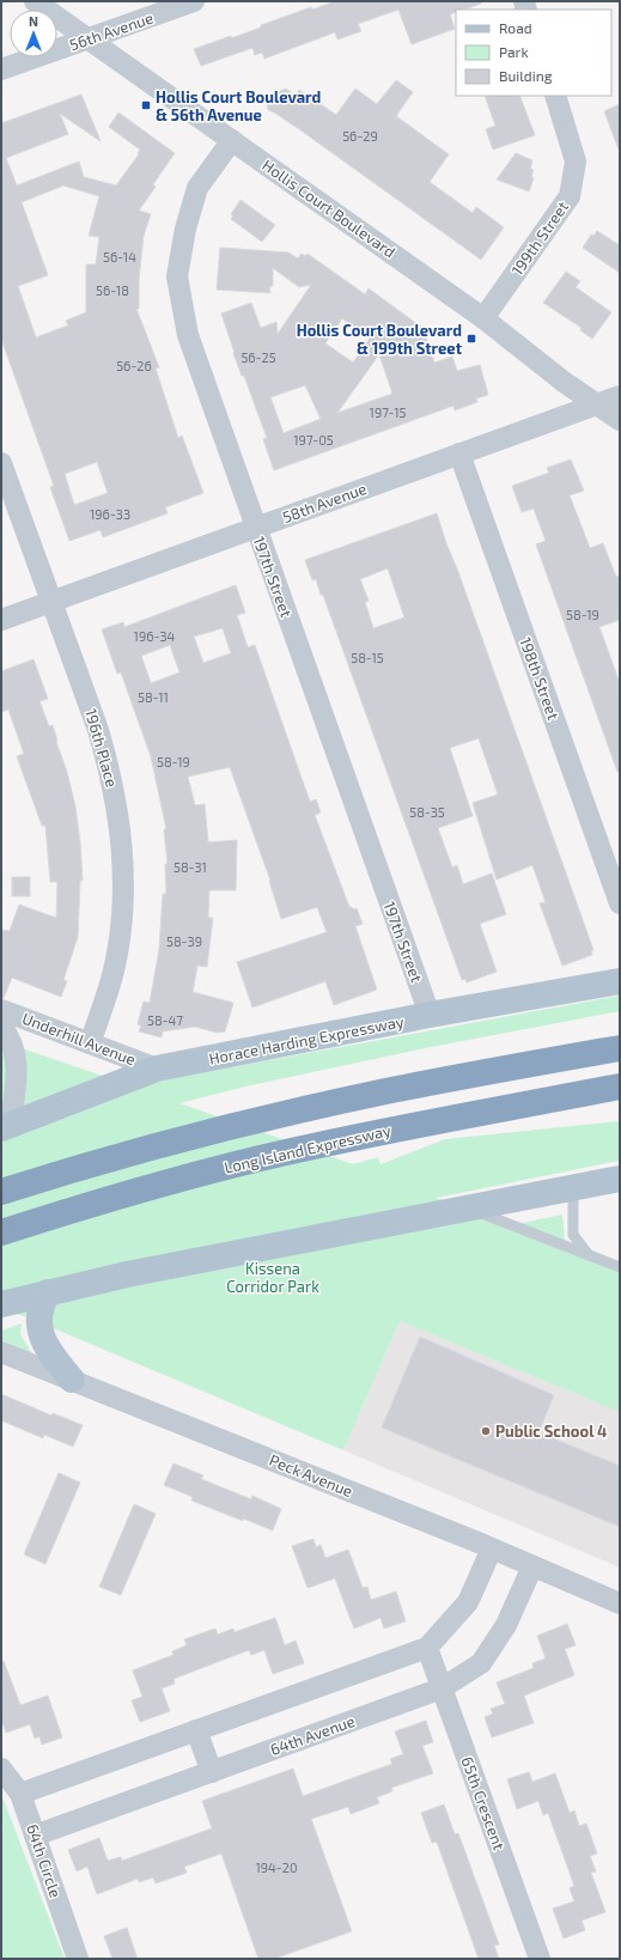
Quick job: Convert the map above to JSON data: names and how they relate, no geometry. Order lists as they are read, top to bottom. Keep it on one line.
{"streets":{"highway":["Long Island Expressway"],"main road":["Horace Harding Expressway"],"street":["56th Avenue","Hollis Court Boulevard","199th Street","58th Avenue","197th Street","198th Street","196th Place","Underhill Avenue","Peck Avenue","64th Avenue","65th Crescent","64th Circle"]},"crossings":[["56th Avenue","Hollis Court Boulevard"],["Hollis Court Boulevard","199th Street"],["Hollis Court Boulevard","58th Avenue"],["Hollis Court Boulevard","197th Street"],["58th Avenue","197th Street"],["58th Avenue","198th Street"],["58th Avenue","196th Place"],["197th Street","Horace Harding Expressway"],["196th Place","Underhill Avenue"],["Underhill Avenue","Horace Harding Expressway"],["Peck Avenue","64th Avenue"],["64th Avenue","65th Crescent"],["64th Avenue","64th Circle"]],"parks":["Kissena Corridor Park"],"places":{"transit":["Hollis Court Boulevard & 56th Avenue","Hollis Court Boulevard & 199th Street"],"other":["Public School 4"]},"house_numbers":["56-29","56-14","56-18","56-25","56-26","197-15","197-05","196-33","58-19","196-34","58-15","58-11","58-19","58-35","58-31","58-39","58-47","194-20"],"legend":["Road","Park","Building"],"north":"top"}
